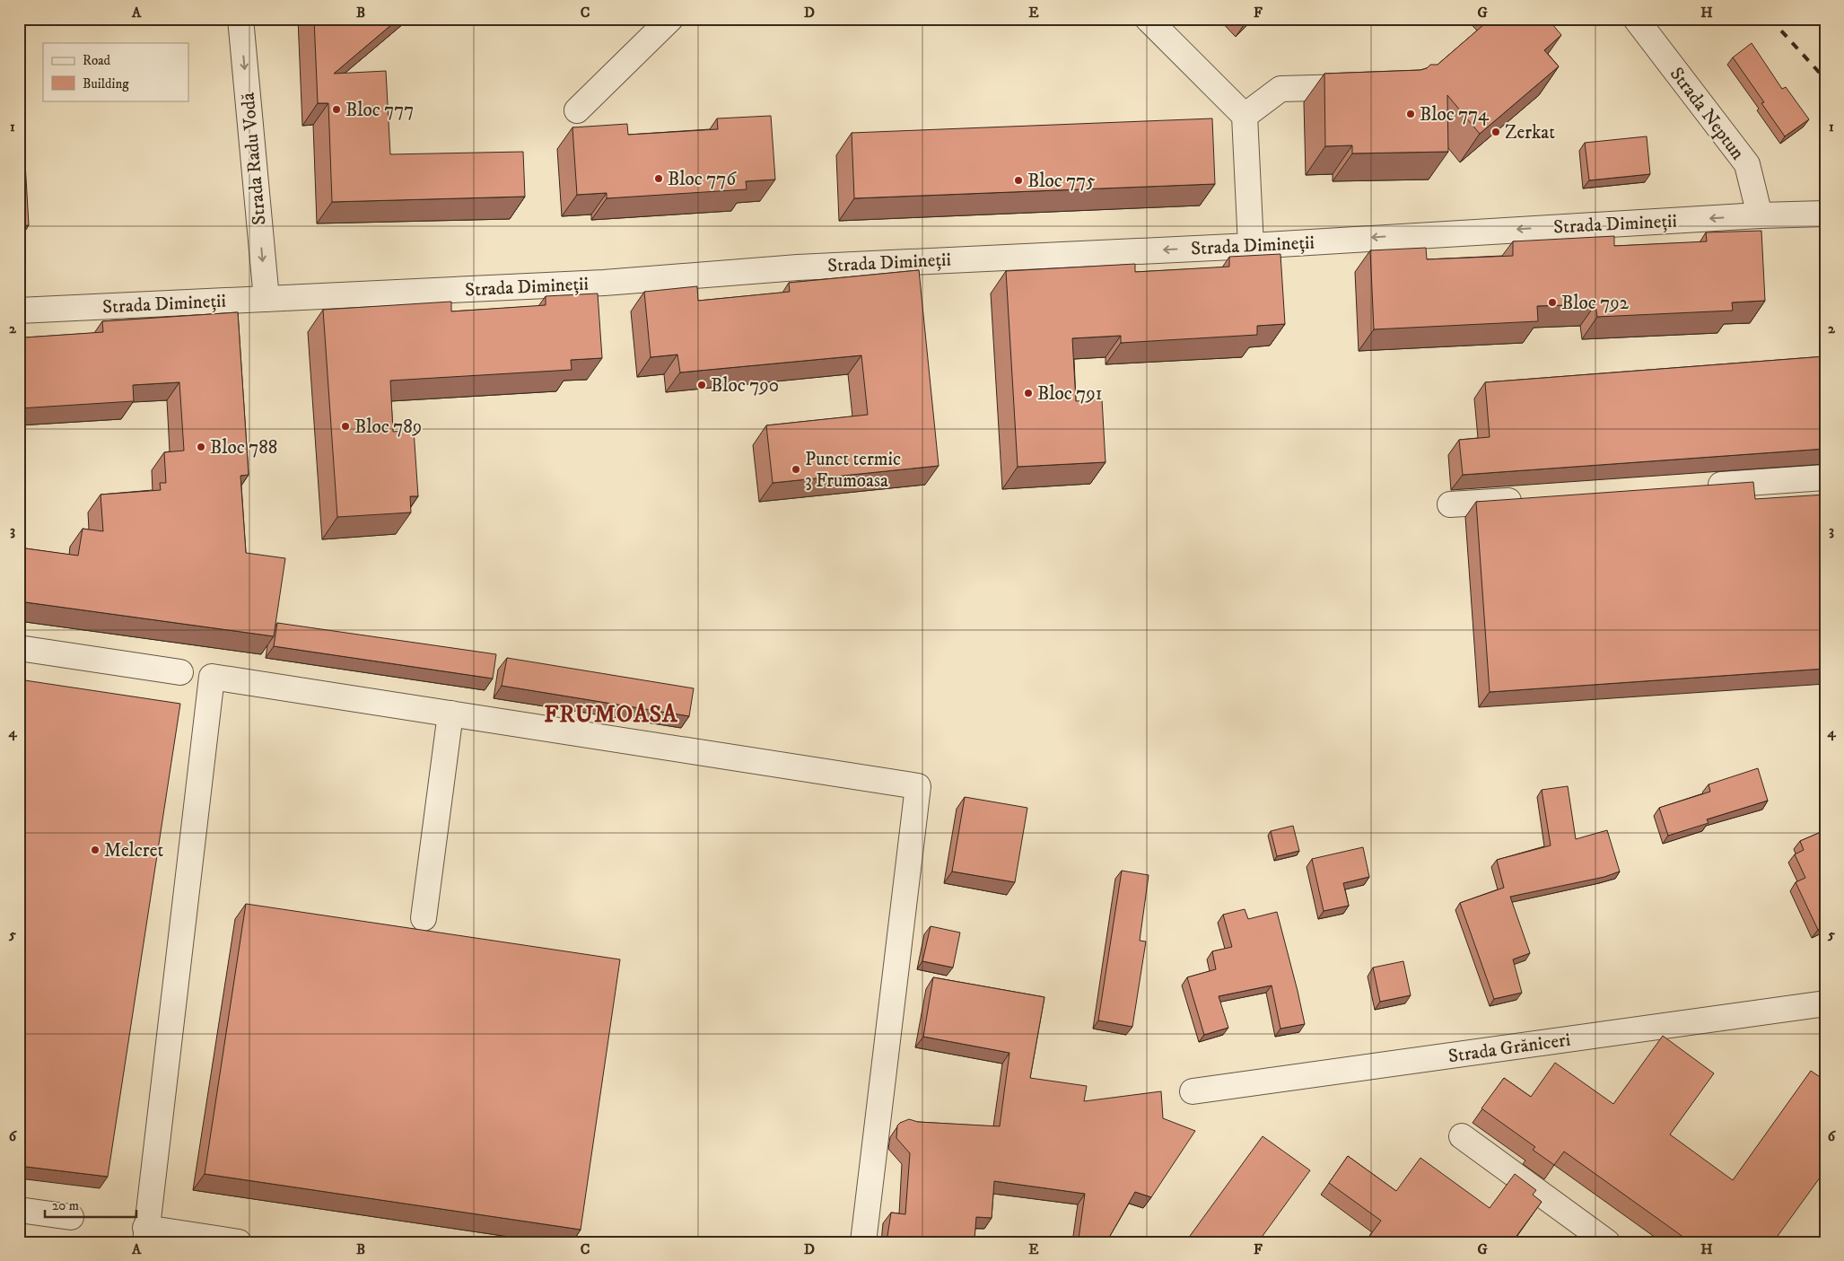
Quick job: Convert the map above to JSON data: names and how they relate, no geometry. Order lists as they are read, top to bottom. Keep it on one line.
{"streets":{"street":["Strada Neptun","Strada Radu Vodă","Strada Dimineții","Strada Grăniceri"]},"crossings":[["Strada Neptun","Strada Dimineții"],["Strada Radu Vodă","Strada Dimineții"]],"one_way":["Strada Radu Vodă","Strada Dimineții"],"districts":["FRUMOASA"],"places":["Bloc 777","Bloc 774","Zerkat","Bloc 776","Bloc 775","Bloc 792","Bloc 790","Bloc 791","Bloc 789","Bloc 788","Punct termic 3 Frumoasa","Melcret"],"legend":["Road","Building"],"scale_bar":"20 m","grid":{"columns":["A","B","C","D","E","F","G","H"],"rows":["1","2","3","4","5","6"]}}
